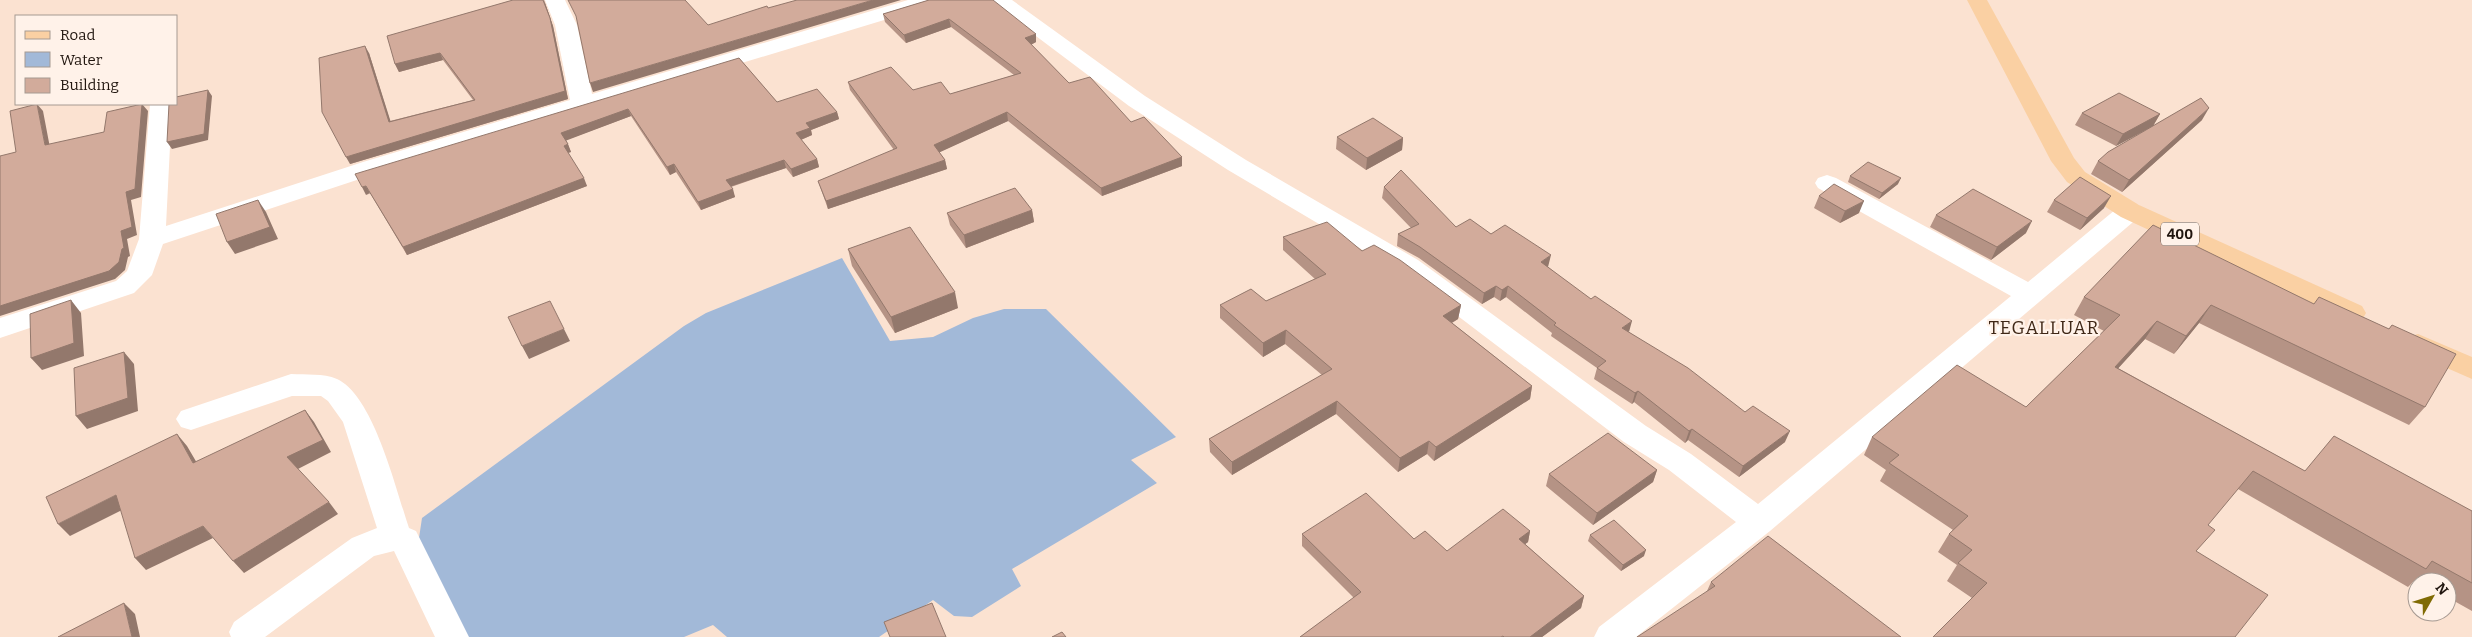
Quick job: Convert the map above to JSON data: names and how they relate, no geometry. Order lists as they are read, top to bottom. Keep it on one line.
{"streets":{"main road":["400"]},"districts":["TEGALLUAR"],"legend":["Road","Water","Building"],"north":"top right"}
